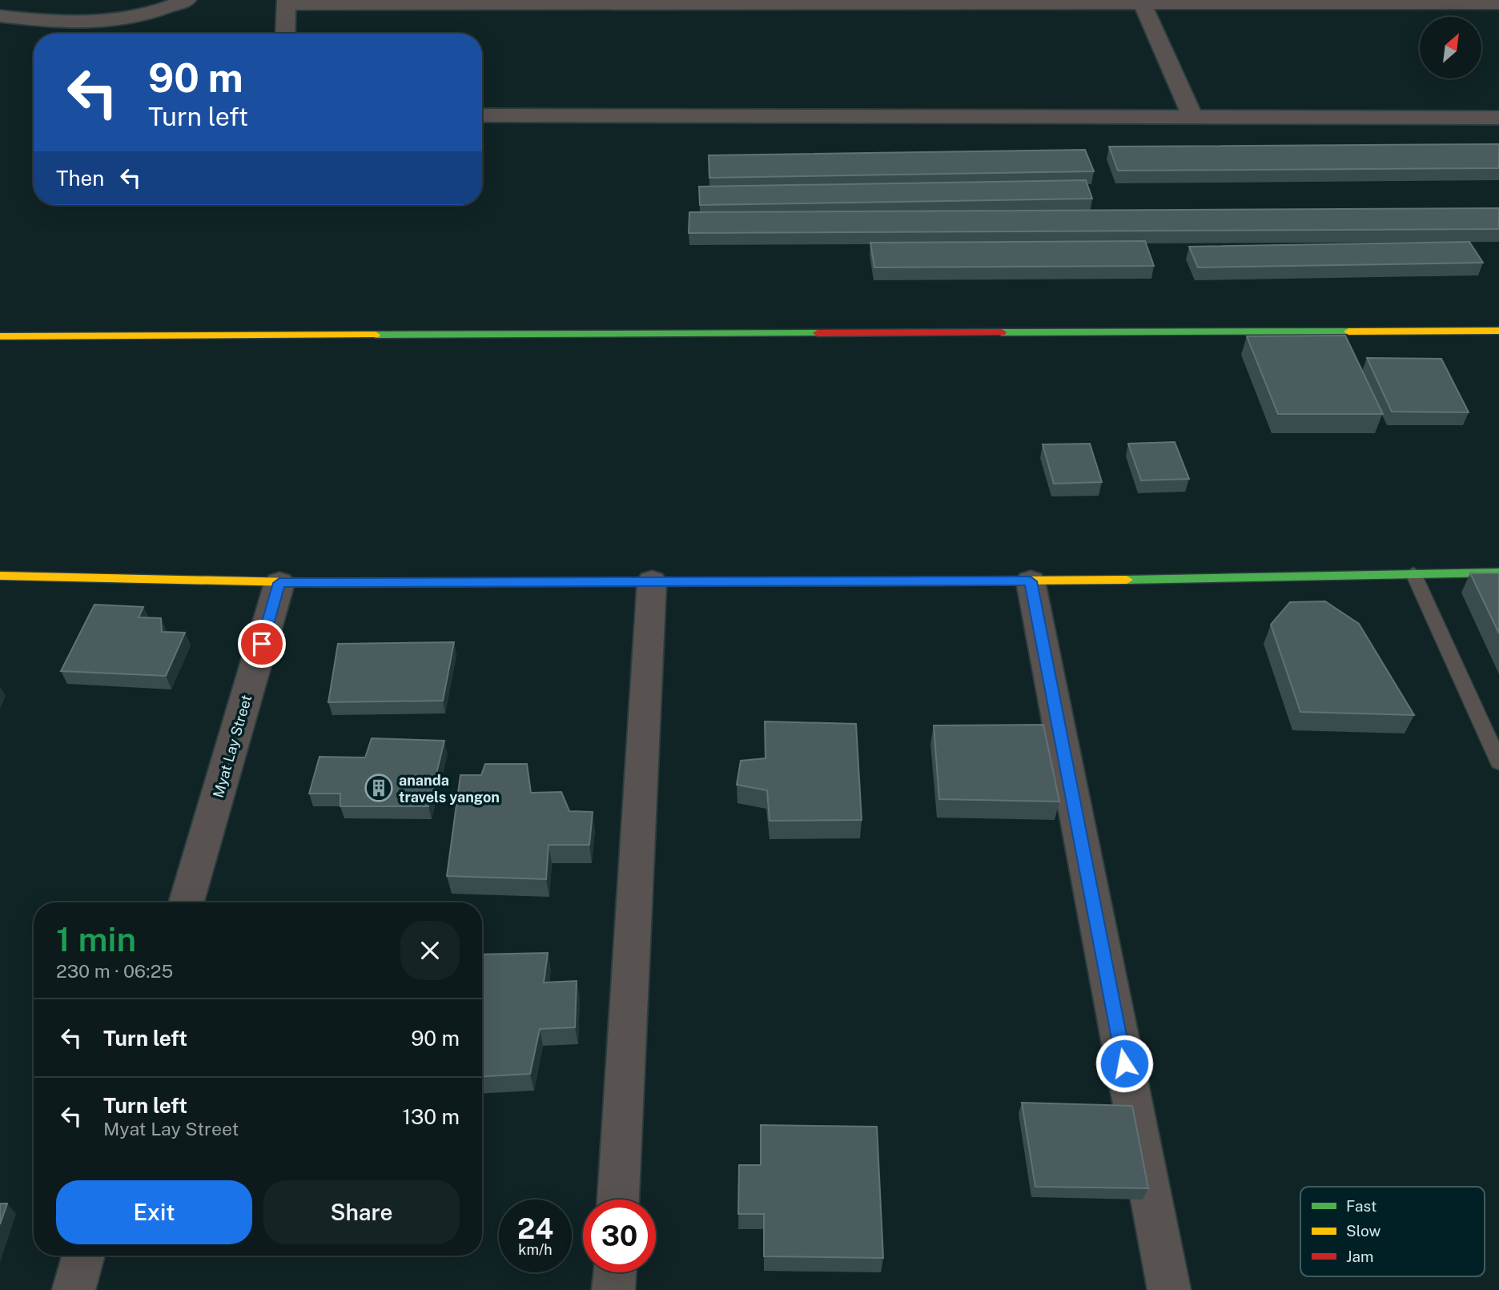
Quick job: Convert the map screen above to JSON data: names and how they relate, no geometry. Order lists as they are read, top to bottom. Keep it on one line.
{"streets":{"street":["Myat Lay Street"]},"places":{"building":["ananda travels yangon"]},"legend":["Fast","Slow","Jam"],"north":"top right","page":{"turn":["90 m","Turn left"],"then":"Then","heading":["1 min","230 m · 06:25"],"list":[{"name":"Turn left","value":"90 m"},{"name":"Turn left","note":"Myat Lay Street","value":"130 m"}],"buttons":["Exit","Share"],"speed":"24 km/h","limit":"30"}}
